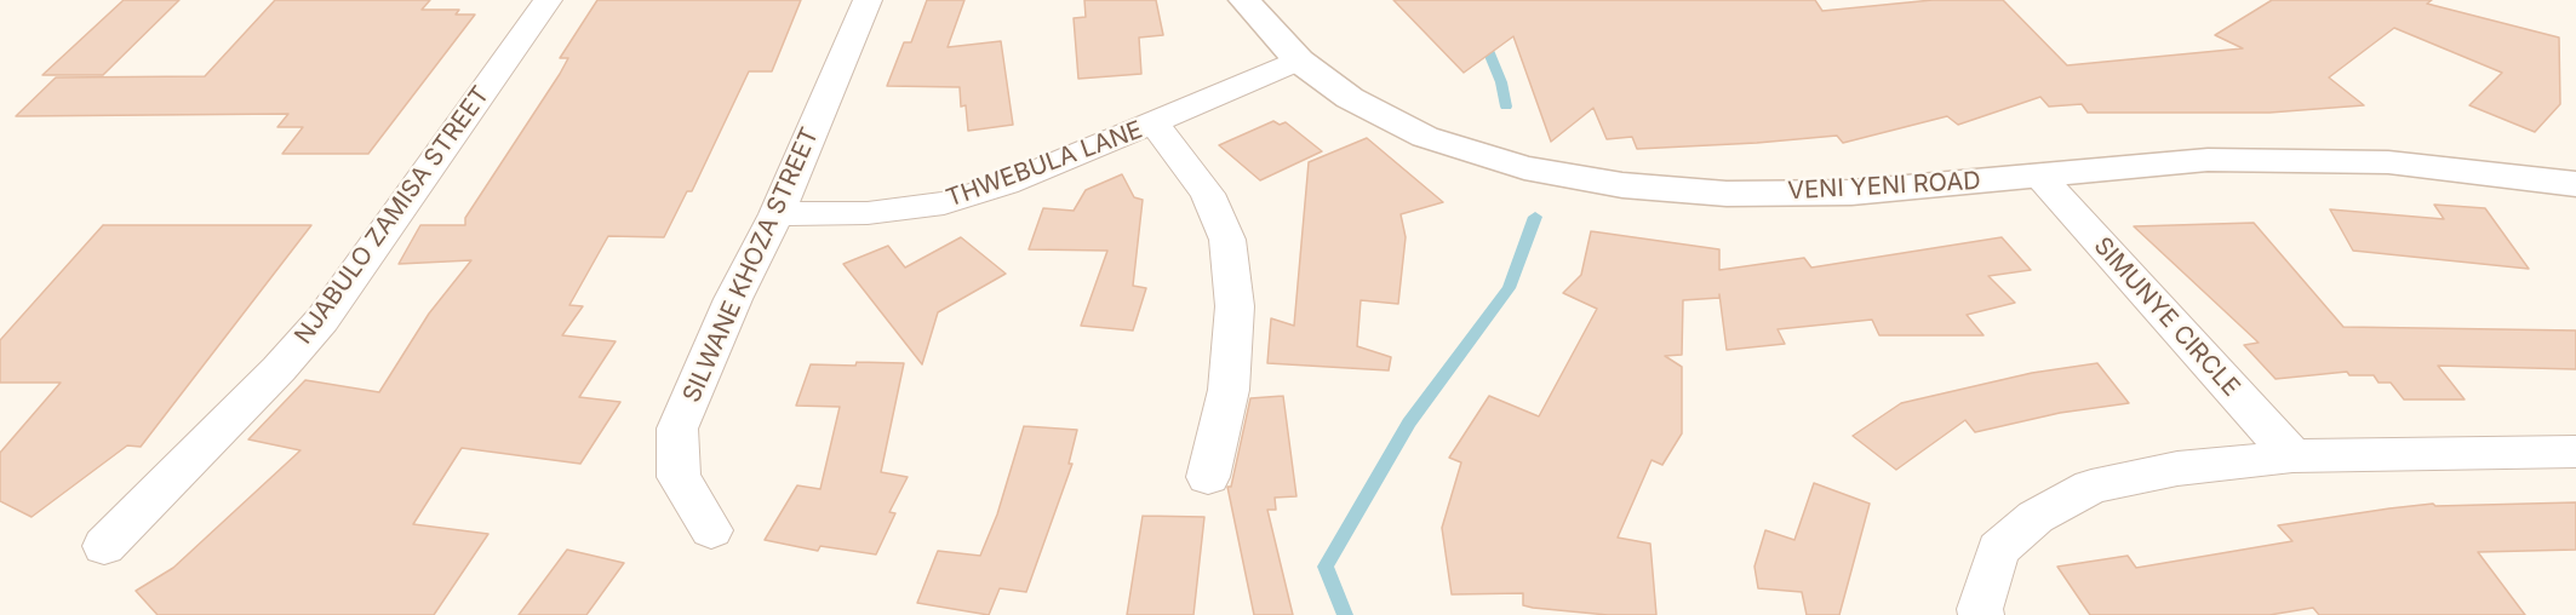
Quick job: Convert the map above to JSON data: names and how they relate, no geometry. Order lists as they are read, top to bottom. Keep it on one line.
{"streets":{"street":["THWEBULA LANE","VENI YENI ROAD","NJABULO ZAMISA STREET","SILWANE KHOZA STREET","SIMUNYE CIRCLE"]},"crossings":[["THWEBULA LANE","VENI YENI ROAD"],["THWEBULA LANE","SILWANE KHOZA STREET"],["VENI YENI ROAD","SIMUNYE CIRCLE"]]}
